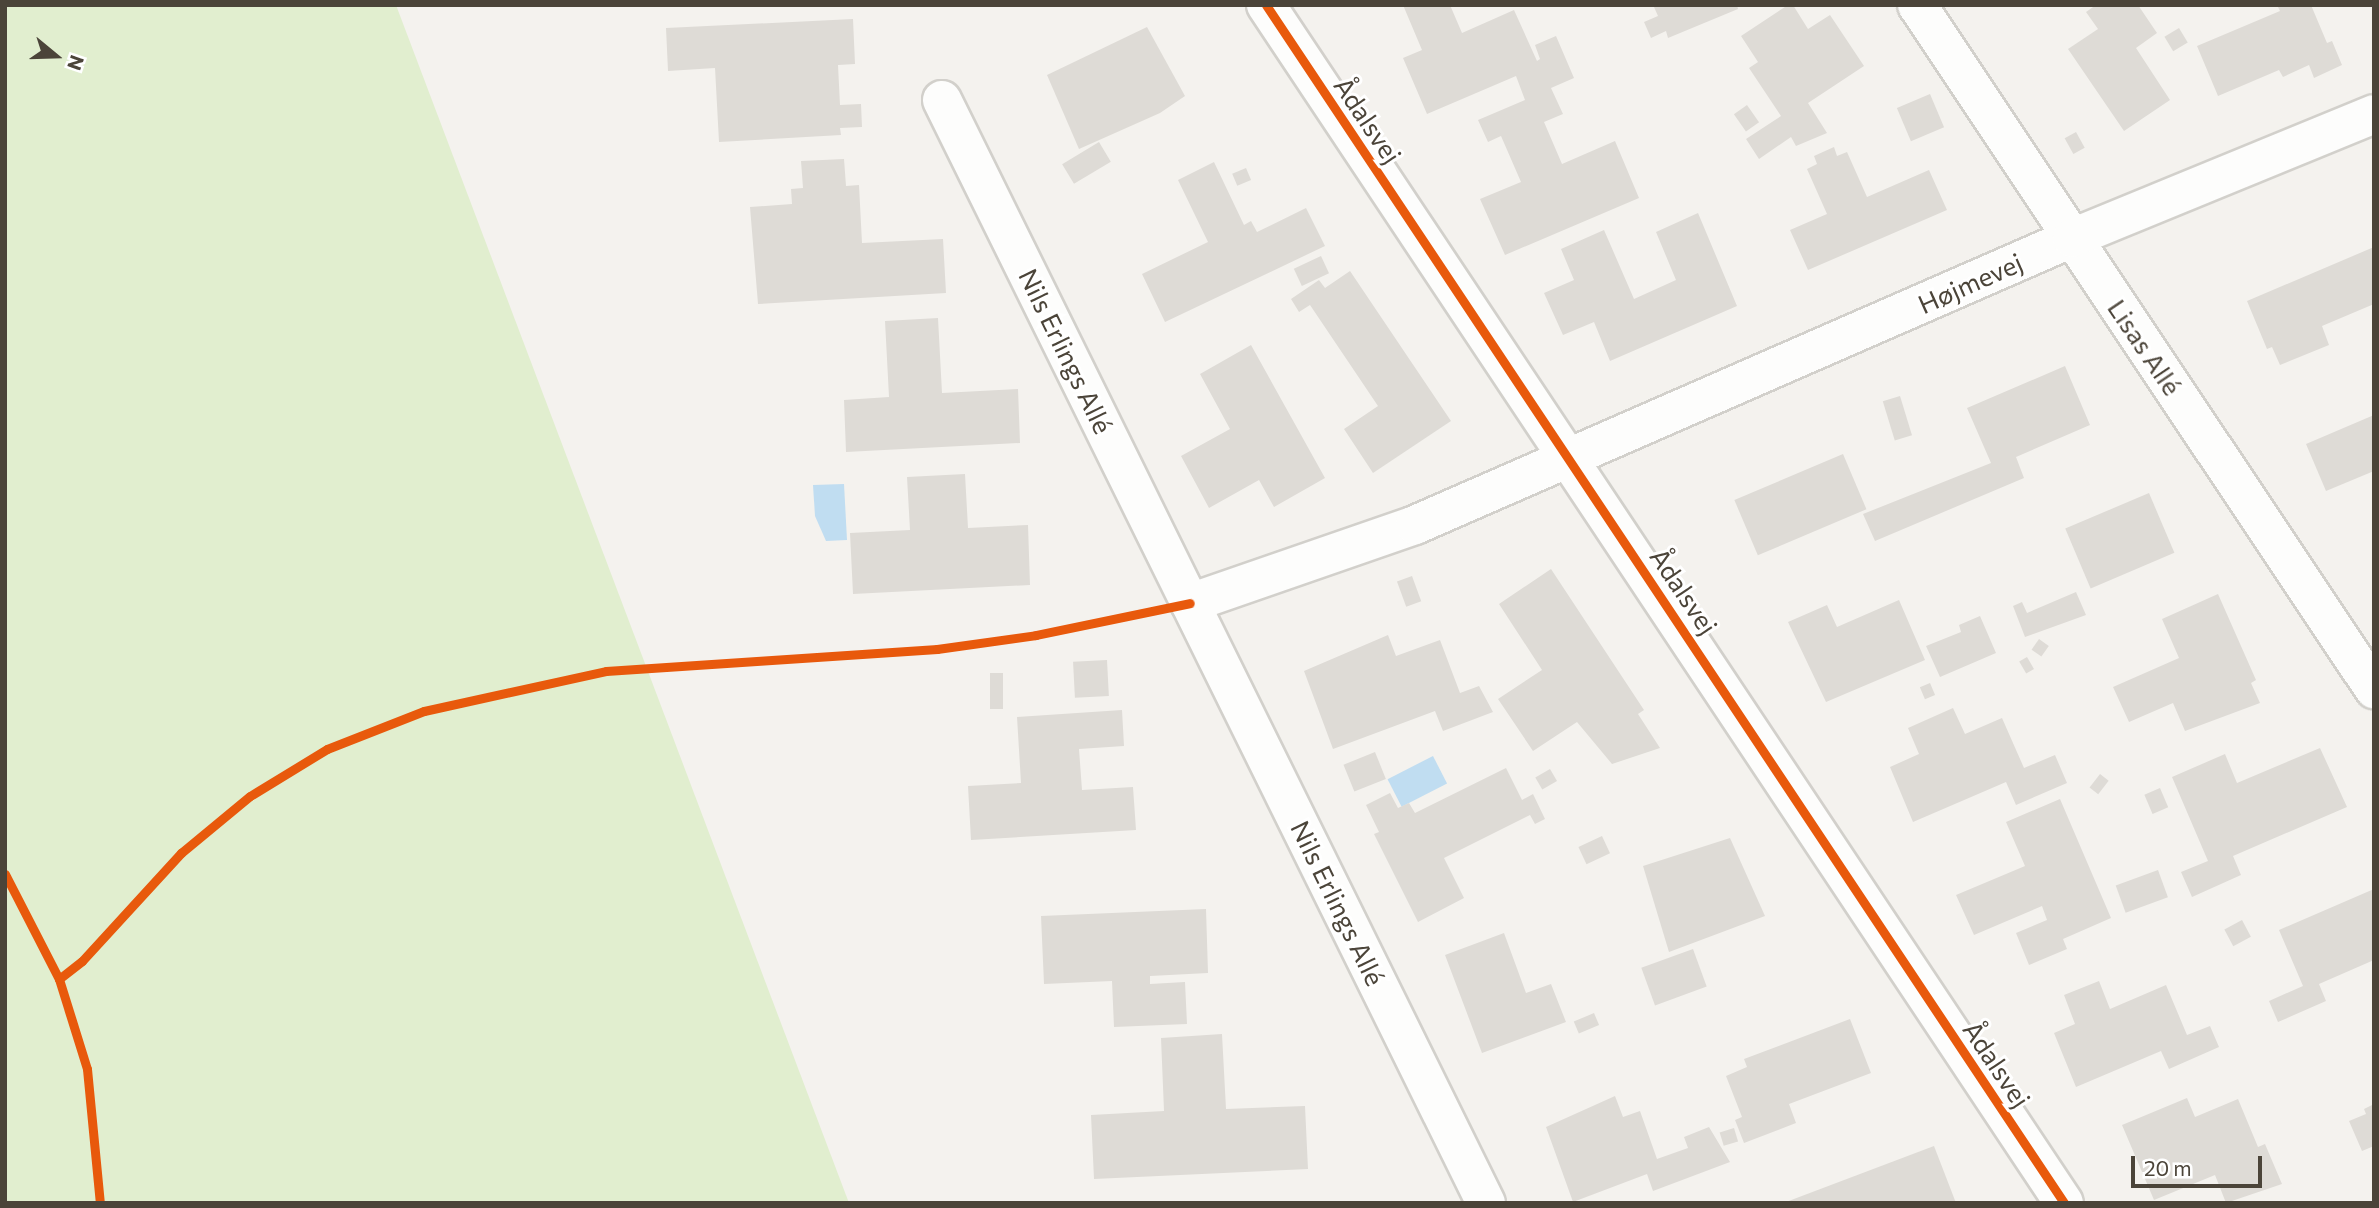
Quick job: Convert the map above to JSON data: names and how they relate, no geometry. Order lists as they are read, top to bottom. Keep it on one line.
{"streets":{"street":["Ådalsvej","Højmevej","Lisas Allé","Nils Erlings Allé"]},"crossings":[["Ådalsvej","Højmevej"],["Højmevej","Lisas Allé"]],"scale_bar":"20 m","north":"right"}
